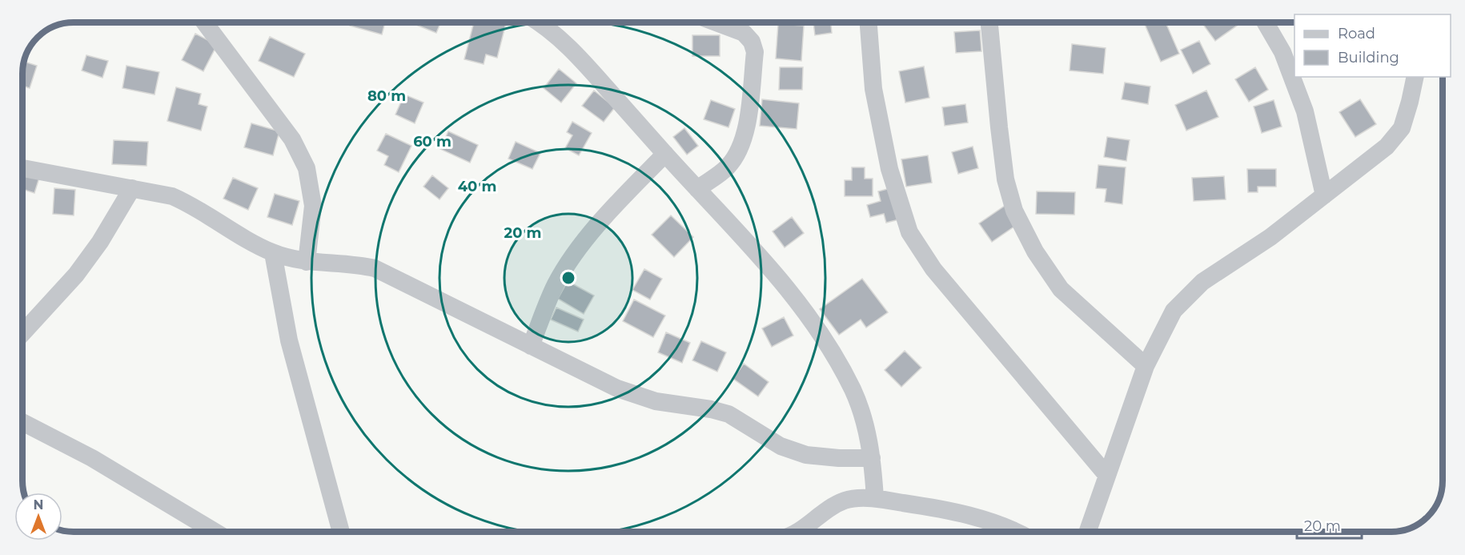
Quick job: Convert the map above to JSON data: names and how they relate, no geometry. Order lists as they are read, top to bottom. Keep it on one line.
{"legend":["Road","Building"],"scale_bar":"20 m","north":"top","rings":["80 m","60 m","40 m","20 m"]}
